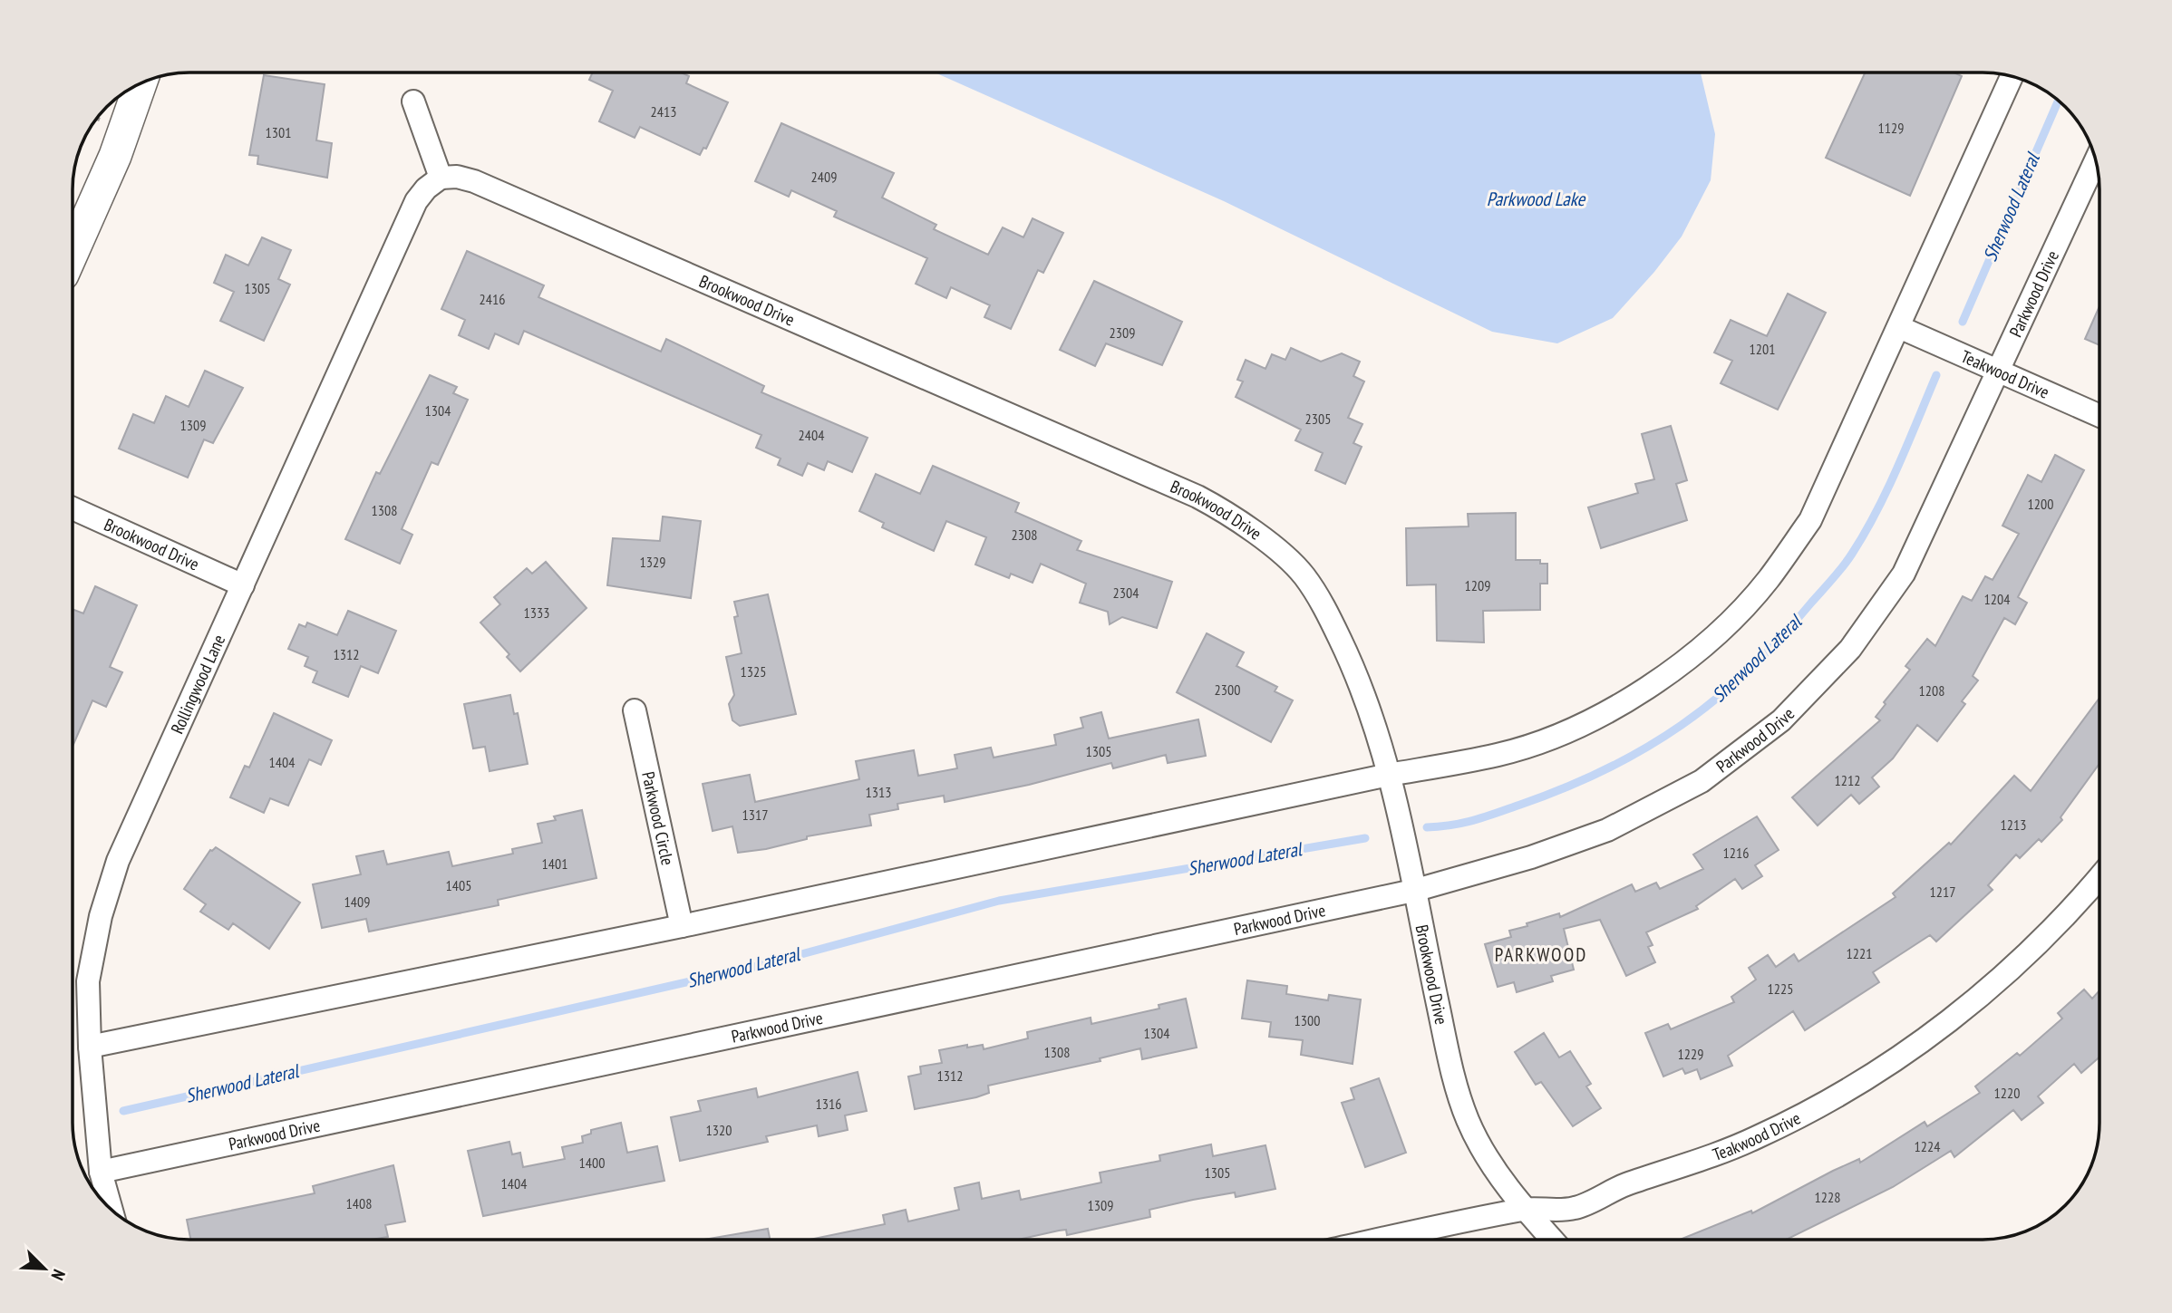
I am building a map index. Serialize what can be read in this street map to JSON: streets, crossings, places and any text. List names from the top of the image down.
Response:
{
  "streets": {
    "street": [
      "Parkwood Drive",
      "Brookwood Drive",
      "Teakwood Drive",
      "Rollingwood Lane",
      "Parkwood Circle"
    ]
  },
  "crossings": [
    ["Parkwood Drive", "Brookwood Drive"],
    ["Parkwood Drive", "Teakwood Drive"],
    ["Parkwood Drive", "Rollingwood Lane"],
    ["Brookwood Drive", "Teakwood Drive"],
    ["Brookwood Drive", "Rollingwood Lane"]
  ],
  "districts": ["PARKWOOD"],
  "water": ["Parkwood Lake", "Sherwood Lateral"],
  "house_numbers": [
    "2413",
    "1129",
    "1301",
    "2409",
    "1305",
    "2416",
    "2309",
    "1201",
    "1304",
    "2305",
    "1309",
    "2404",
    "1200",
    "1308",
    "2308",
    "1329",
    "1209",
    "2304",
    "1204",
    "1333",
    "1312",
    "1325",
    "2300",
    "1208",
    "1305",
    "1404",
    "1212",
    "1313",
    "1317",
    "1213",
    "1216",
    "1401",
    "1405",
    "1217",
    "1409",
    "1221",
    "1225",
    "1300",
    "1304",
    "1308",
    "1229",
    "1312",
    "1220",
    "1316",
    "1320",
    "1224",
    "1400",
    "1305",
    "1404",
    "1228",
    "1408",
    "1309"
  ],
  "north": "bottom right"
}
